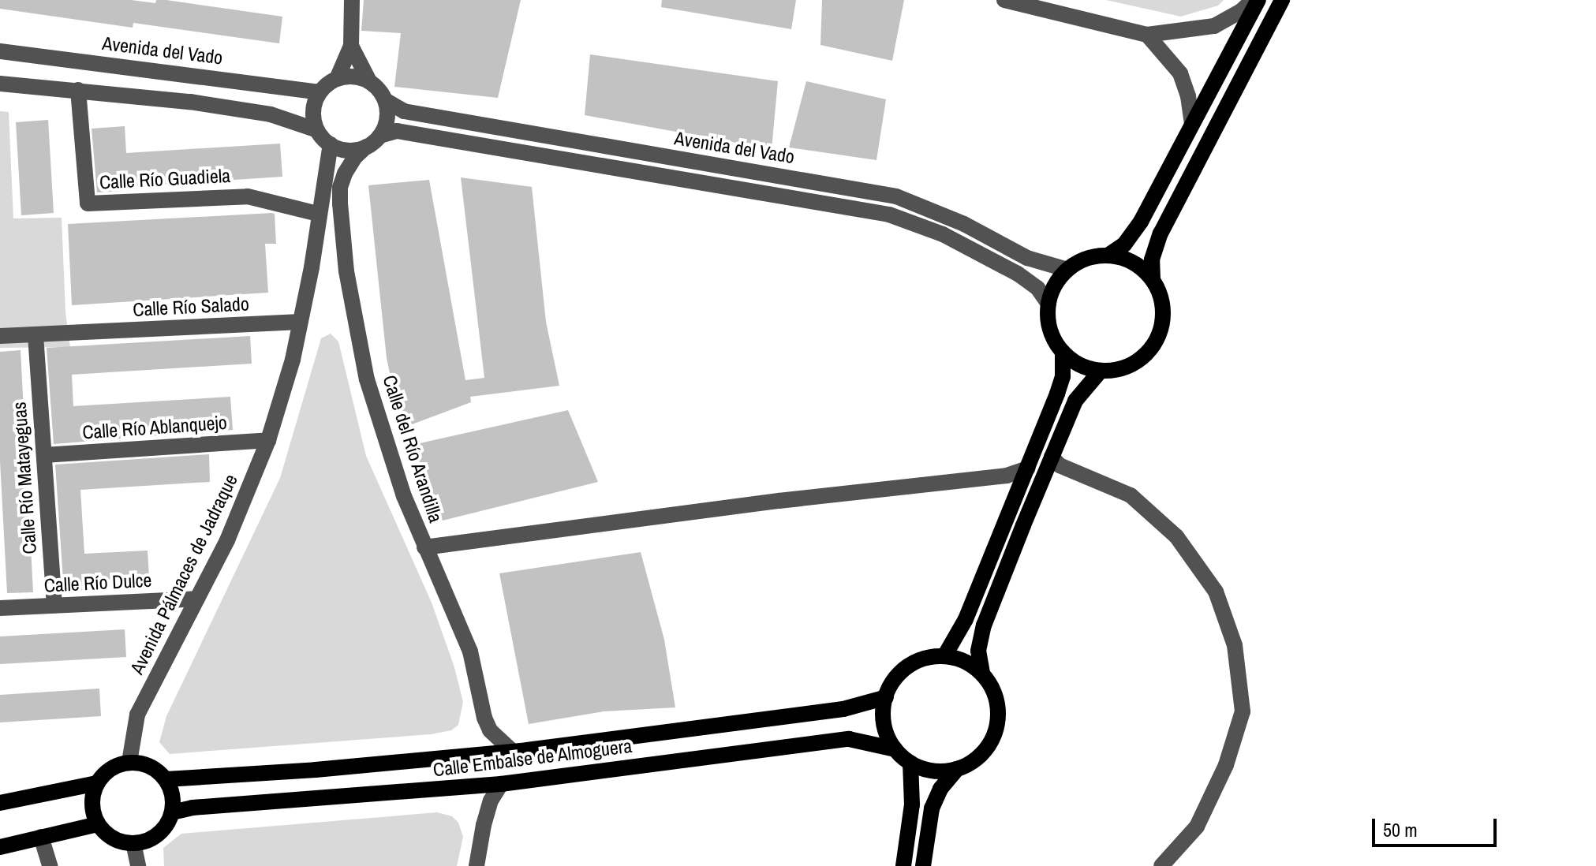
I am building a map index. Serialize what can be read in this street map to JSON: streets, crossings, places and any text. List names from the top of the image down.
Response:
{
  "streets": {
    "main road": ["Calle Embalse de Almoguera"],
    "street": [
      "Avenida del Vado",
      "Calle Río Guadiela",
      "Calle Río Salado",
      "Calle Río Ablanquejo",
      "Calle del Río Arandilla",
      "Calle Río Matayeguas",
      "Avenida Pálmaces de Jadraque",
      "Calle Río Dulce"
    ]
  },
  "crossings": [
    ["Avenida del Vado", "Calle del Río Arandilla"],
    ["Avenida del Vado", "Avenida Pálmaces de Jadraque"],
    ["Calle Río Guadiela", "Avenida Pálmaces de Jadraque"],
    ["Calle Río Salado", "Calle Río Matayeguas"],
    ["Calle Río Salado", "Avenida Pálmaces de Jadraque"],
    ["Calle Río Ablanquejo", "Calle Río Matayeguas"],
    ["Calle Río Ablanquejo", "Avenida Pálmaces de Jadraque"],
    ["Calle del Río Arandilla", "Avenida Pálmaces de Jadraque"],
    ["Calle del Río Arandilla", "Calle Embalse de Almoguera"],
    ["Calle Río Matayeguas", "Calle Río Dulce"],
    ["Avenida Pálmaces de Jadraque", "Calle Río Dulce"],
    ["Avenida Pálmaces de Jadraque", "Calle Embalse de Almoguera"]
  ],
  "scale_bar": "50 m"
}
